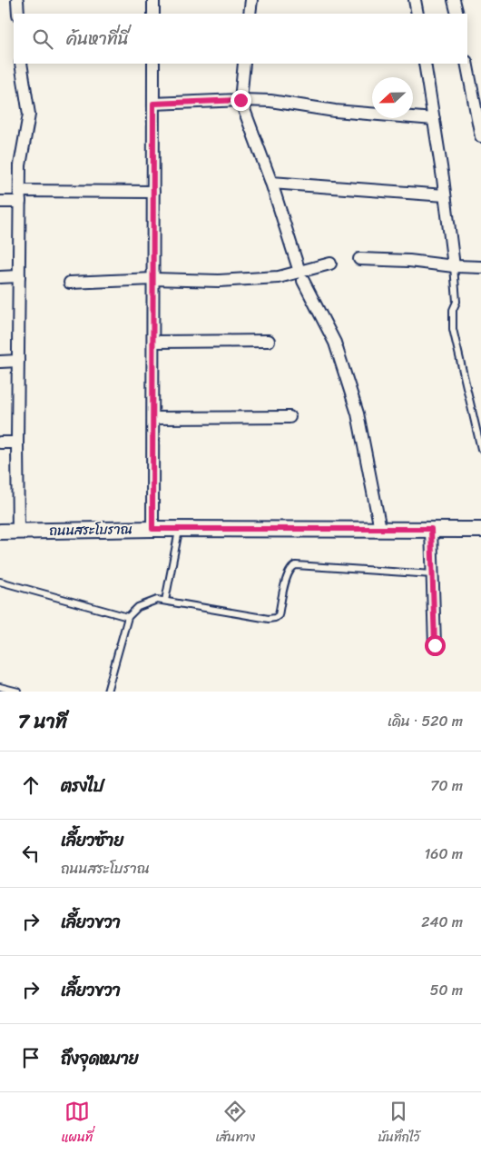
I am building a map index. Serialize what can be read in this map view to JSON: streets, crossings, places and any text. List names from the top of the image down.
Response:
{
  "streets": {
    "street": ["ถนนสระโบราณ"]
  },
  "north": "left",
  "page": {
    "search": "ค้นหาที่นี่",
    "heading": ["7 นาที", "เดิน · 520 m"],
    "list": [
      ["ตรงไป", "70 m"],
      ["เลี้ยวซ้าย", "ถนนสระโบราณ", "160 m"],
      ["เลี้ยวขวา", "240 m"],
      ["เลี้ยวขวา", "50 m"],
      "ถึงจุดหมาย"
    ],
    "nav": ["แผนที่", "เส้นทาง", "บันทึกไว้"]
  }
}
